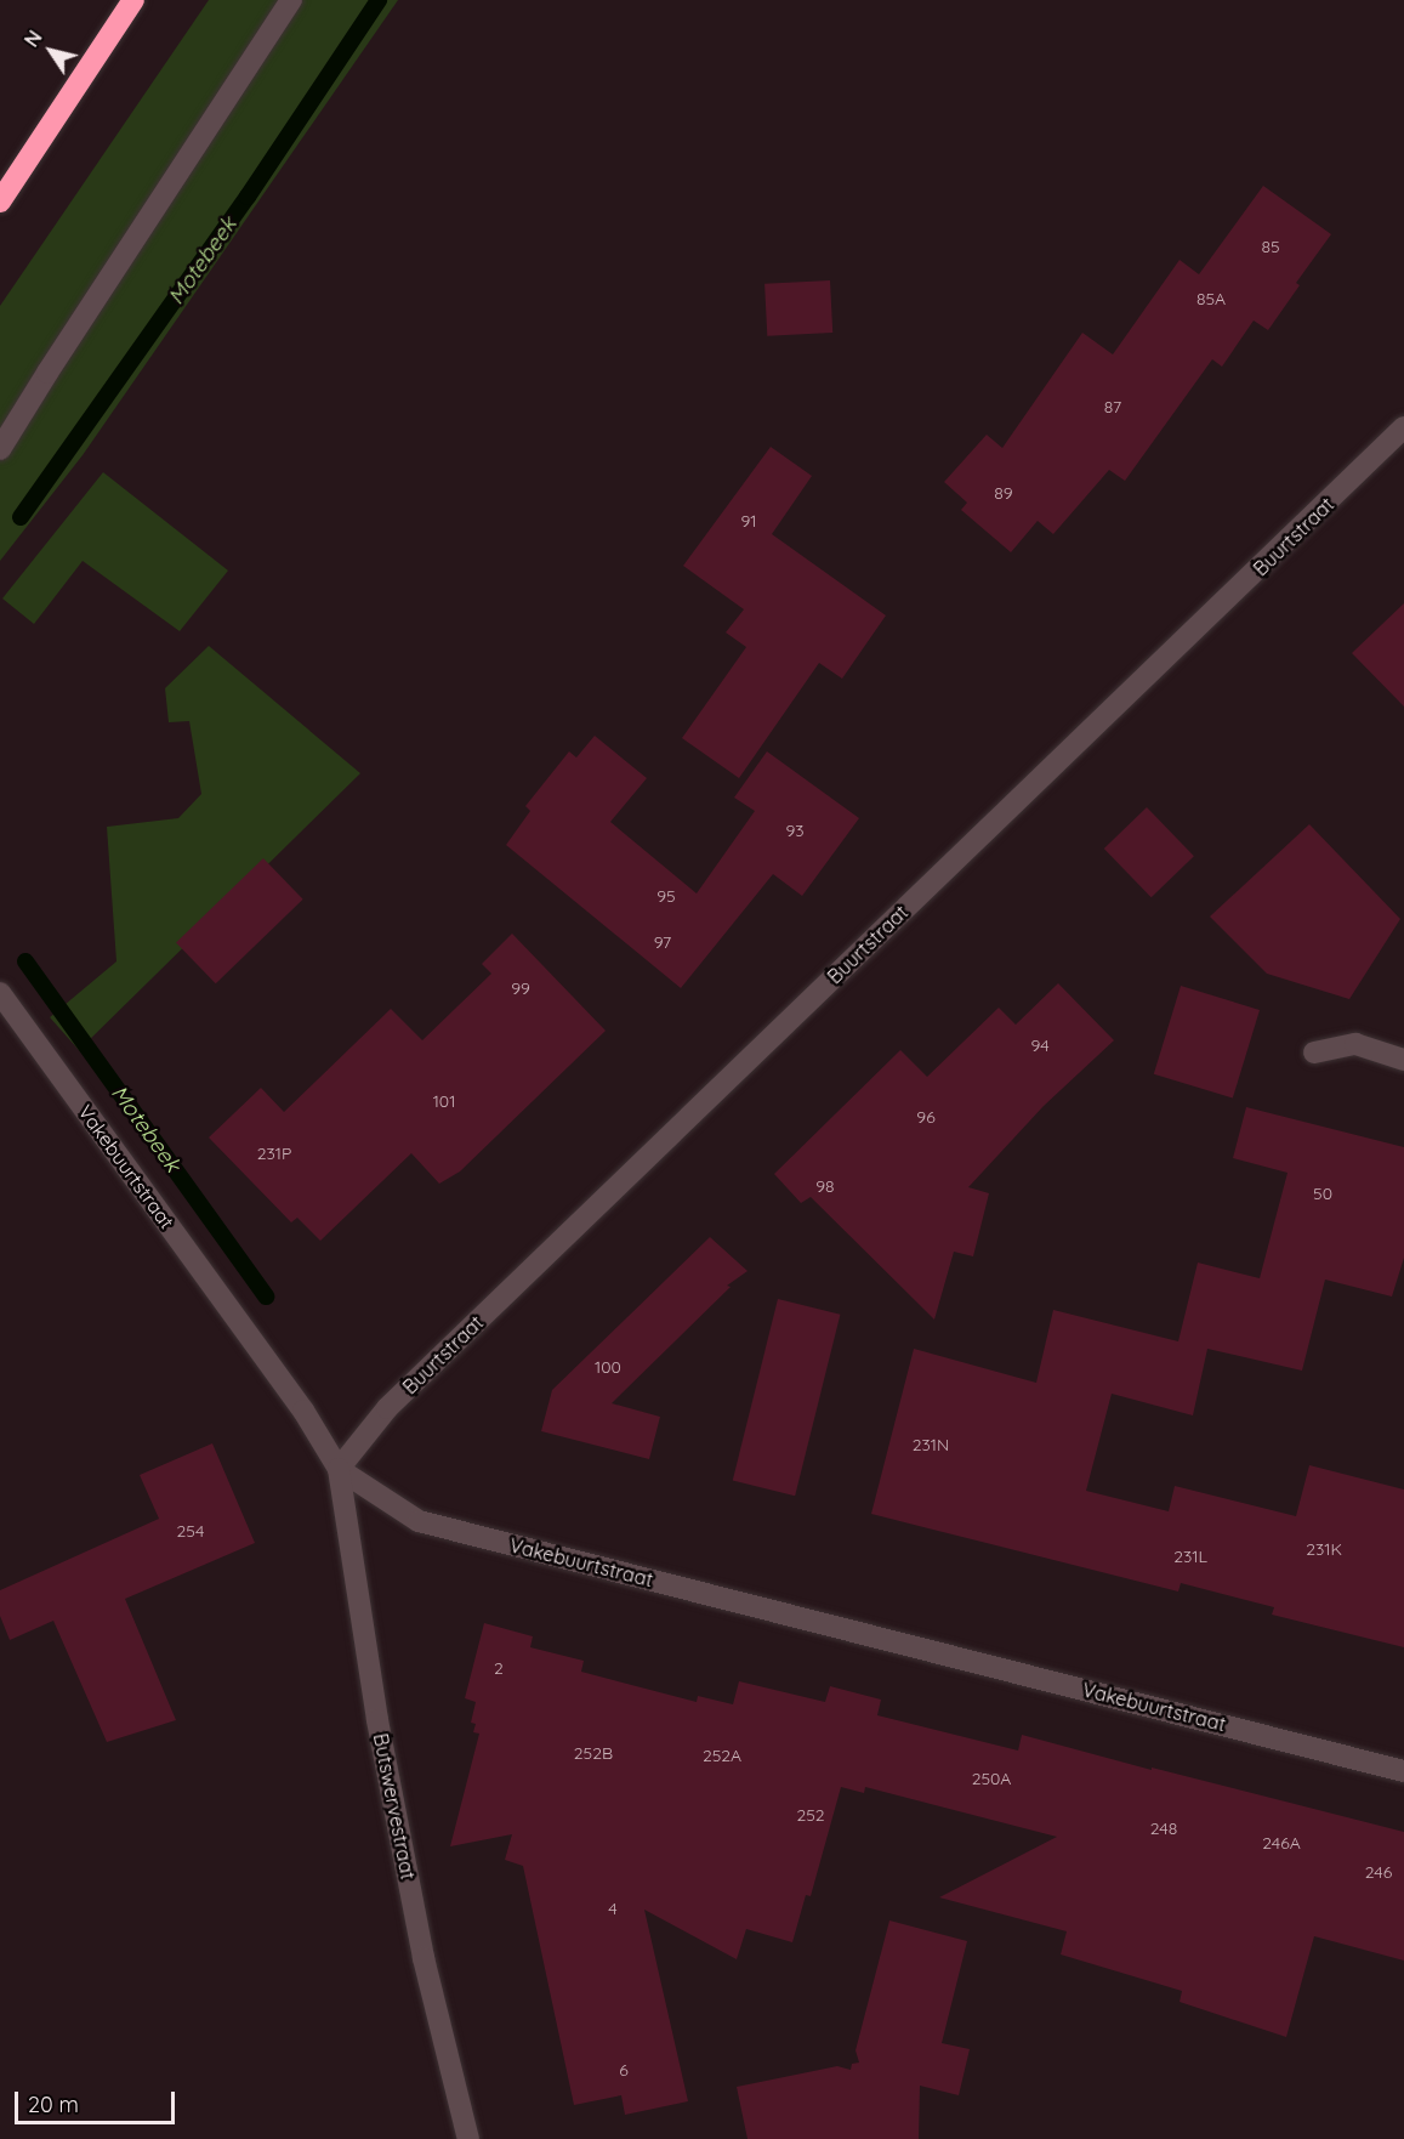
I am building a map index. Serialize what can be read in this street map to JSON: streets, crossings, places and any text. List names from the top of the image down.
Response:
{
  "streets": {
    "street": ["Buurtstraat", "Vakebuurtstraat", "Butswervestraat"]
  },
  "crossings": [
    ["Buurtstraat", "Vakebuurtstraat"],
    ["Buurtstraat", "Butswervestraat"],
    ["Vakebuurtstraat", "Butswervestraat"]
  ],
  "water": ["Motebeek"],
  "house_numbers": [
    "85",
    "85A",
    "87",
    "89",
    "91",
    "93",
    "95",
    "97",
    "99",
    "94",
    "101",
    "96",
    "231P",
    "98",
    "50",
    "100",
    "231N",
    "254",
    "231K",
    "231L",
    "2",
    "252B",
    "252A",
    "250A",
    "252",
    "248",
    "246A",
    "246",
    "4",
    "6"
  ],
  "scale_bar": "20 m",
  "north": "top left"
}
